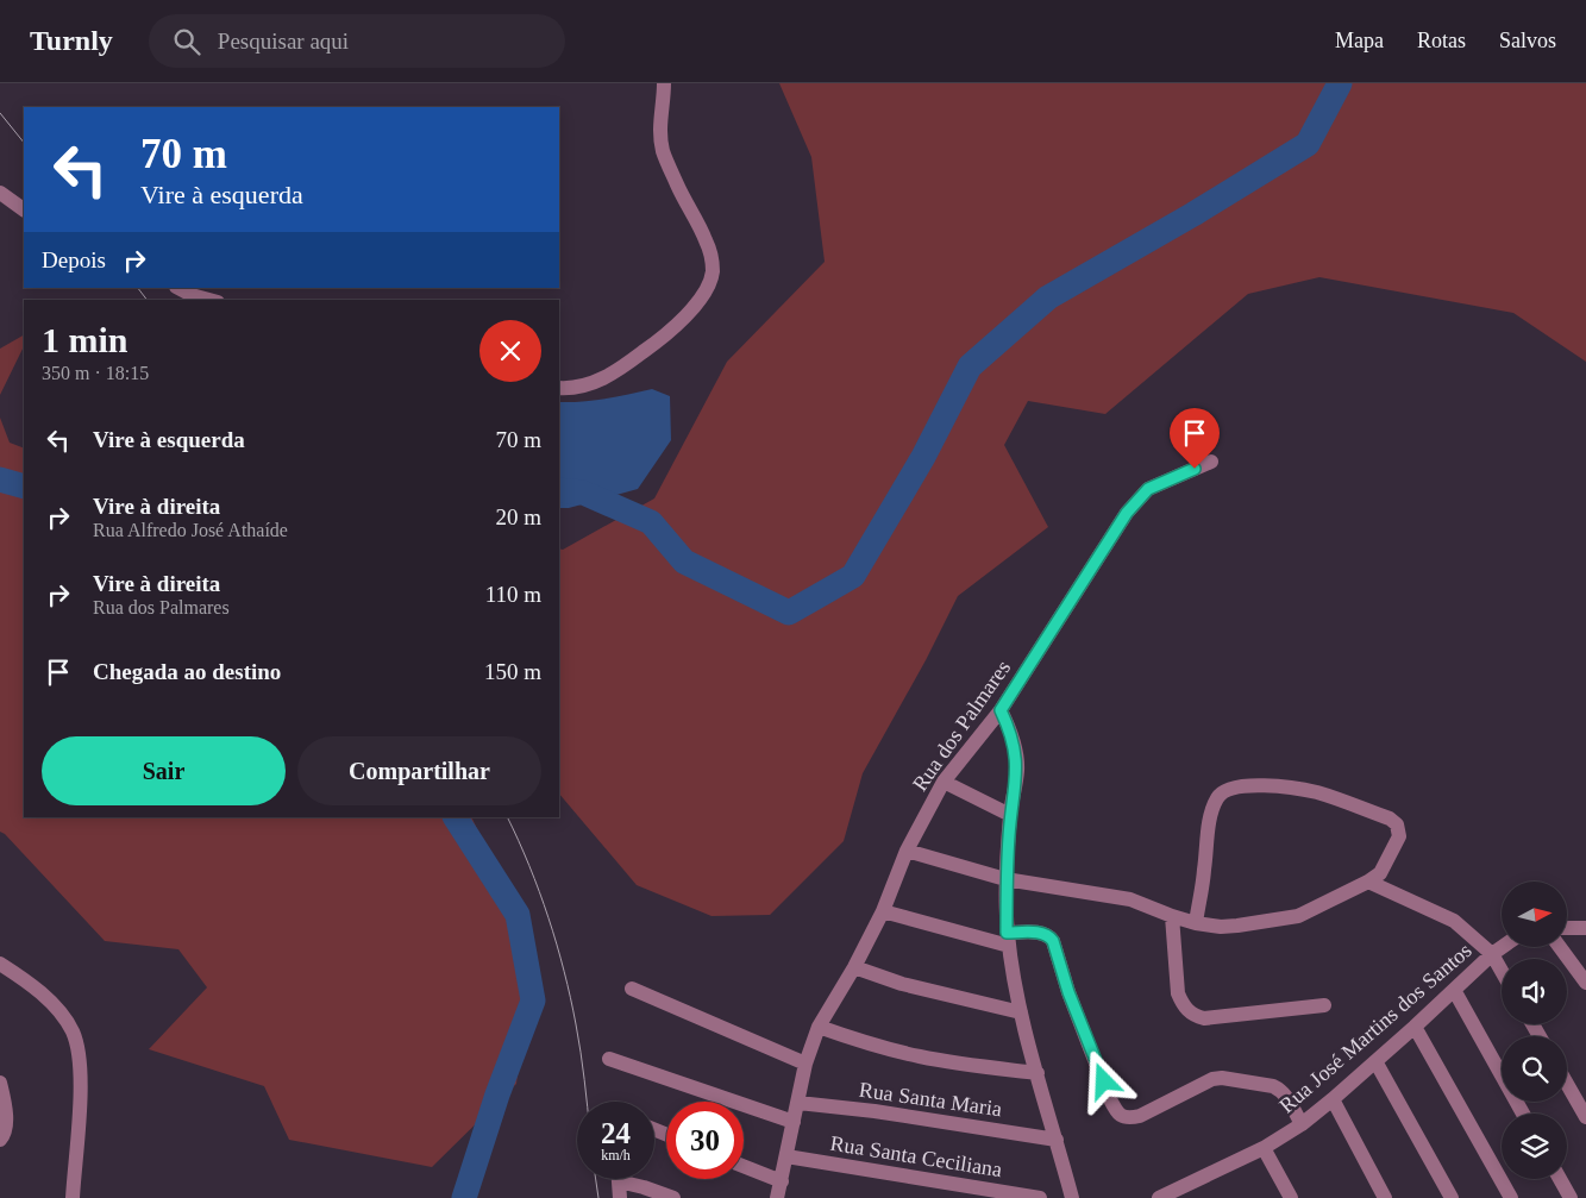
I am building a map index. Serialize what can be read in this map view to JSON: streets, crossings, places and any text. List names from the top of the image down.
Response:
{
  "streets": {
    "street": [
      "Rua dos Palmares",
      "Rua José Martins dos Santos",
      "Rua Santa Maria",
      "Rua Santa Ceciliana"
    ]
  },
  "crossings": [
    ["Rua dos Palmares", "Rua Santa Maria"],
    ["Rua dos Palmares", "Rua Santa Ceciliana"]
  ],
  "north": "right",
  "page": {
    "header": "Turnly",
    "search": "Pesquisar aqui",
    "nav": ["Mapa", "Rotas", "Salvos"],
    "turn": ["70 m", "Vire à esquerda"],
    "then": "Depois",
    "heading": ["1 min", "350 m · 18:15"],
    "list": [
      {
        "name": "Vire à esquerda",
        "value": "70 m"
      },
      {
        "name": "Vire à direita",
        "note": "Rua Alfredo José Athaíde",
        "value": "20 m"
      },
      {
        "name": "Vire à direita",
        "note": "Rua dos Palmares",
        "value": "110 m"
      },
      {
        "name": "Chegada ao destino",
        "value": "150 m"
      }
    ],
    "buttons": ["Sair", "Compartilhar"],
    "speed": "24 km/h",
    "limit": "30"
  }
}
